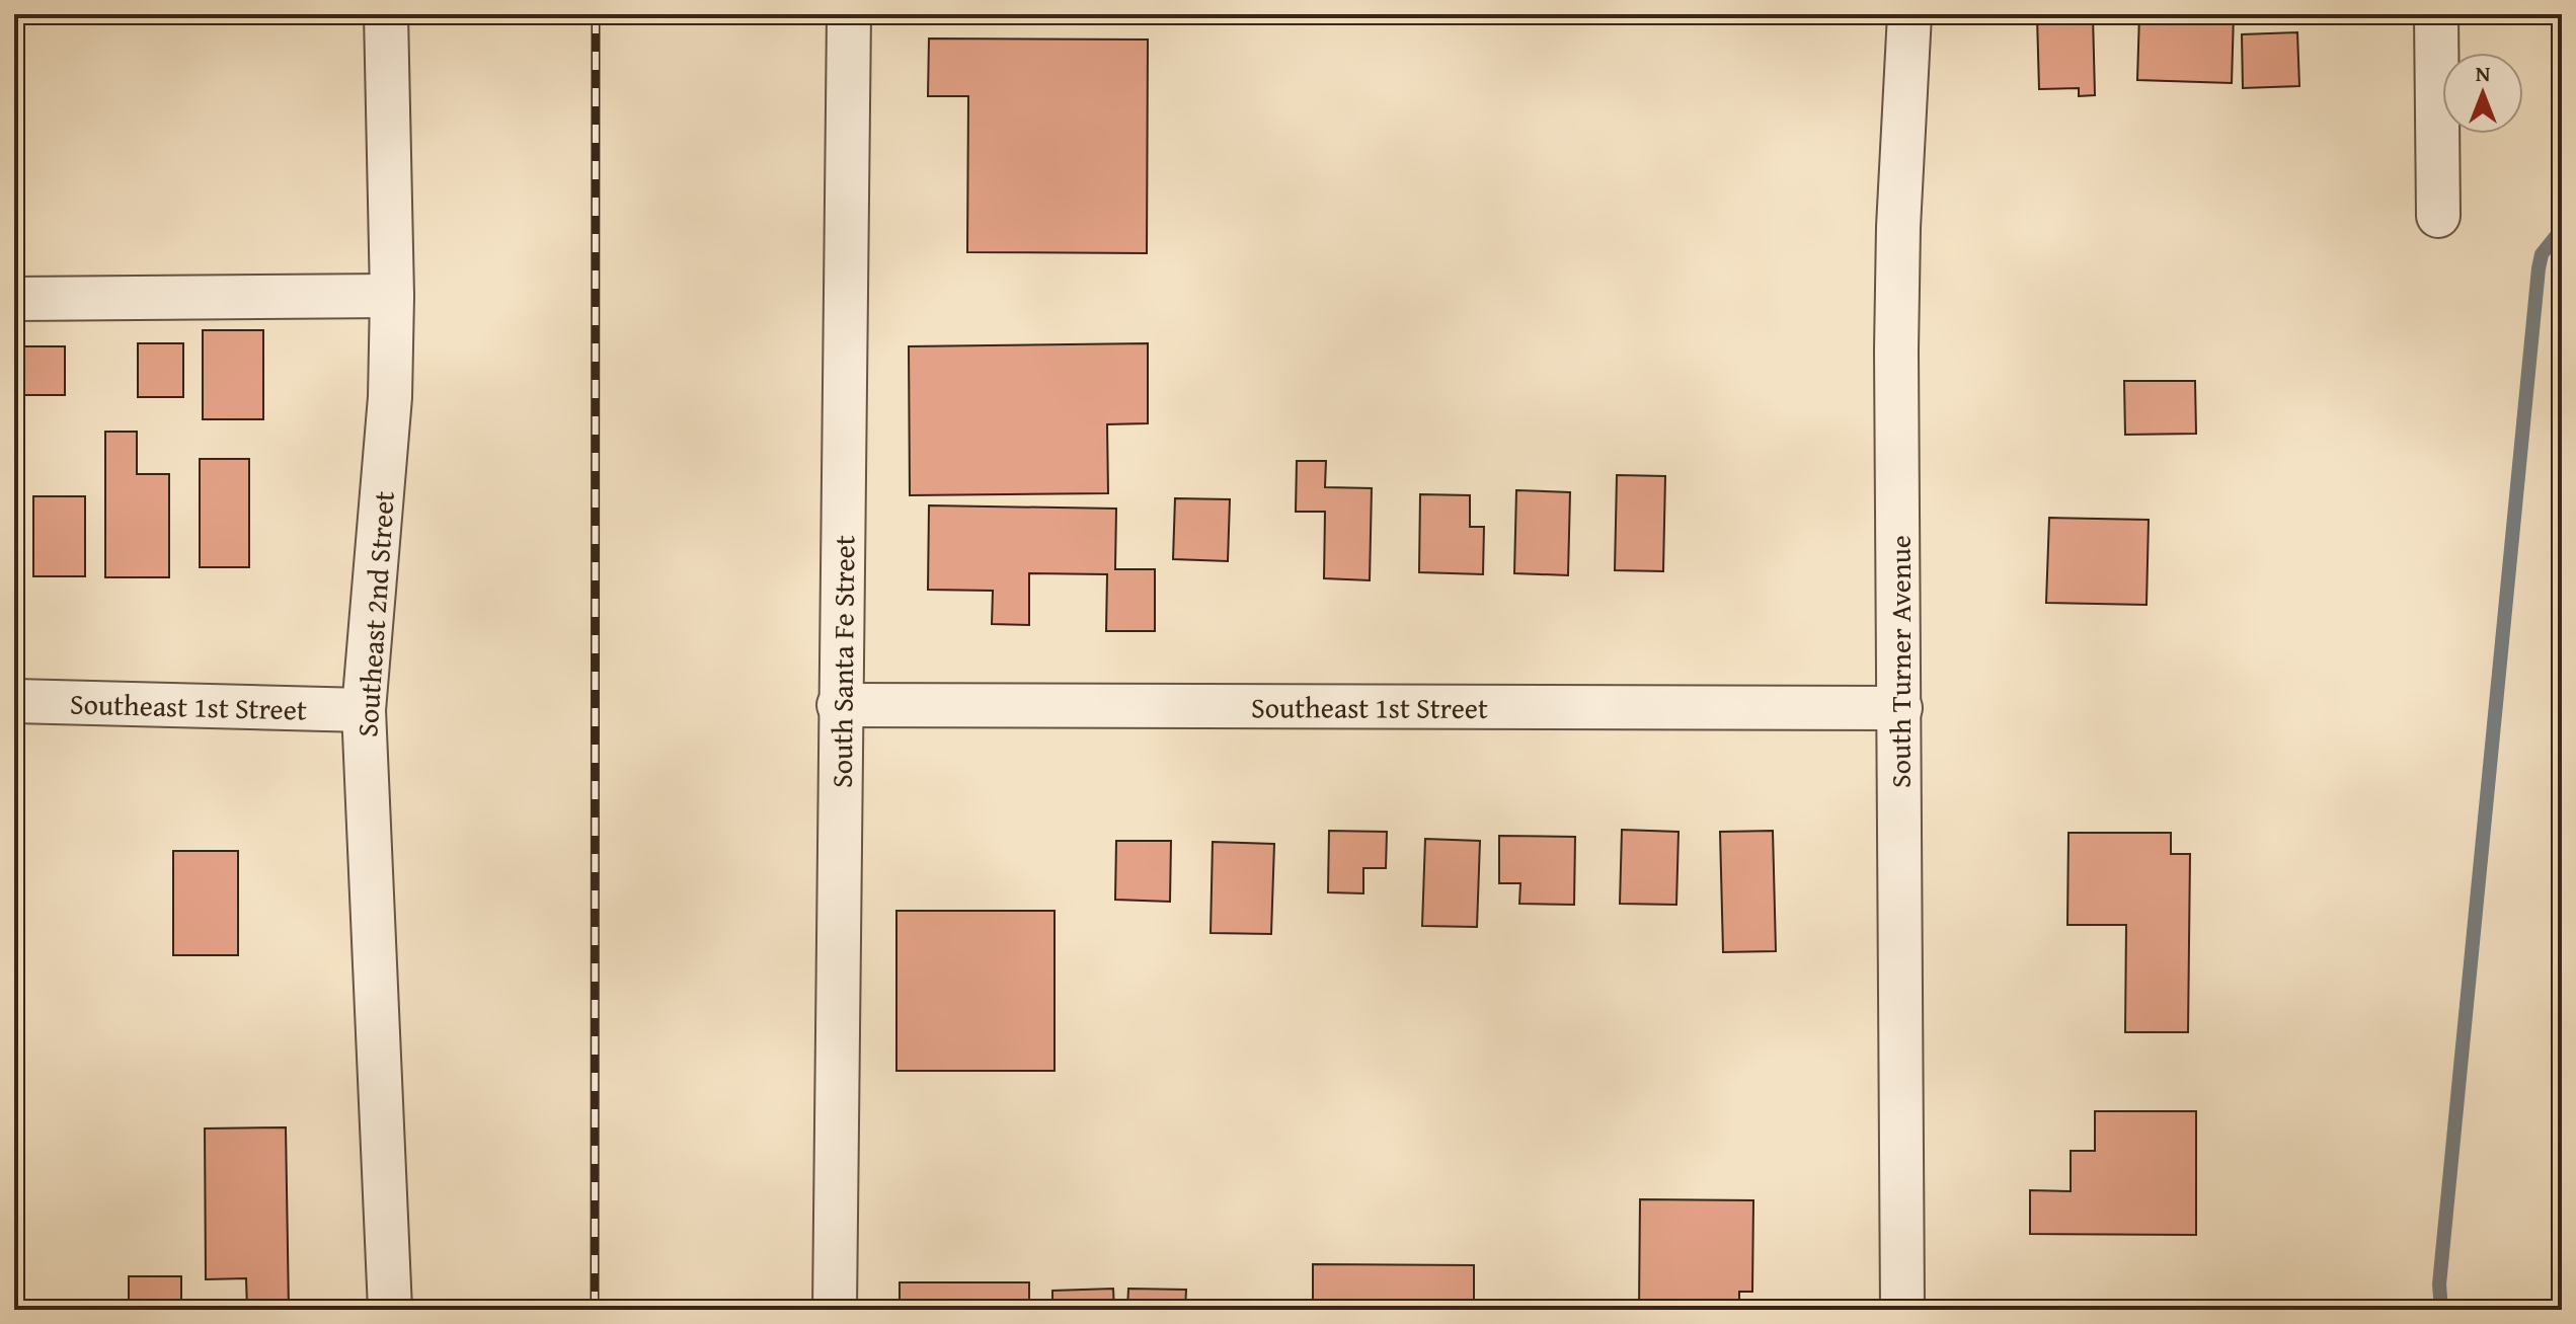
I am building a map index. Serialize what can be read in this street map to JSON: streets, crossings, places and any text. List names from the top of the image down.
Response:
{
  "streets": {
    "street": [
      "Southeast 2nd Street",
      "South Santa Fe Street",
      "South Turner Avenue",
      "Southeast 1st Street"
    ]
  },
  "crossings": [
    ["Southeast 2nd Street", "Southeast 1st Street"],
    ["South Santa Fe Street", "Southeast 1st Street"],
    ["South Turner Avenue", "Southeast 1st Street"]
  ],
  "north": "top"
}
